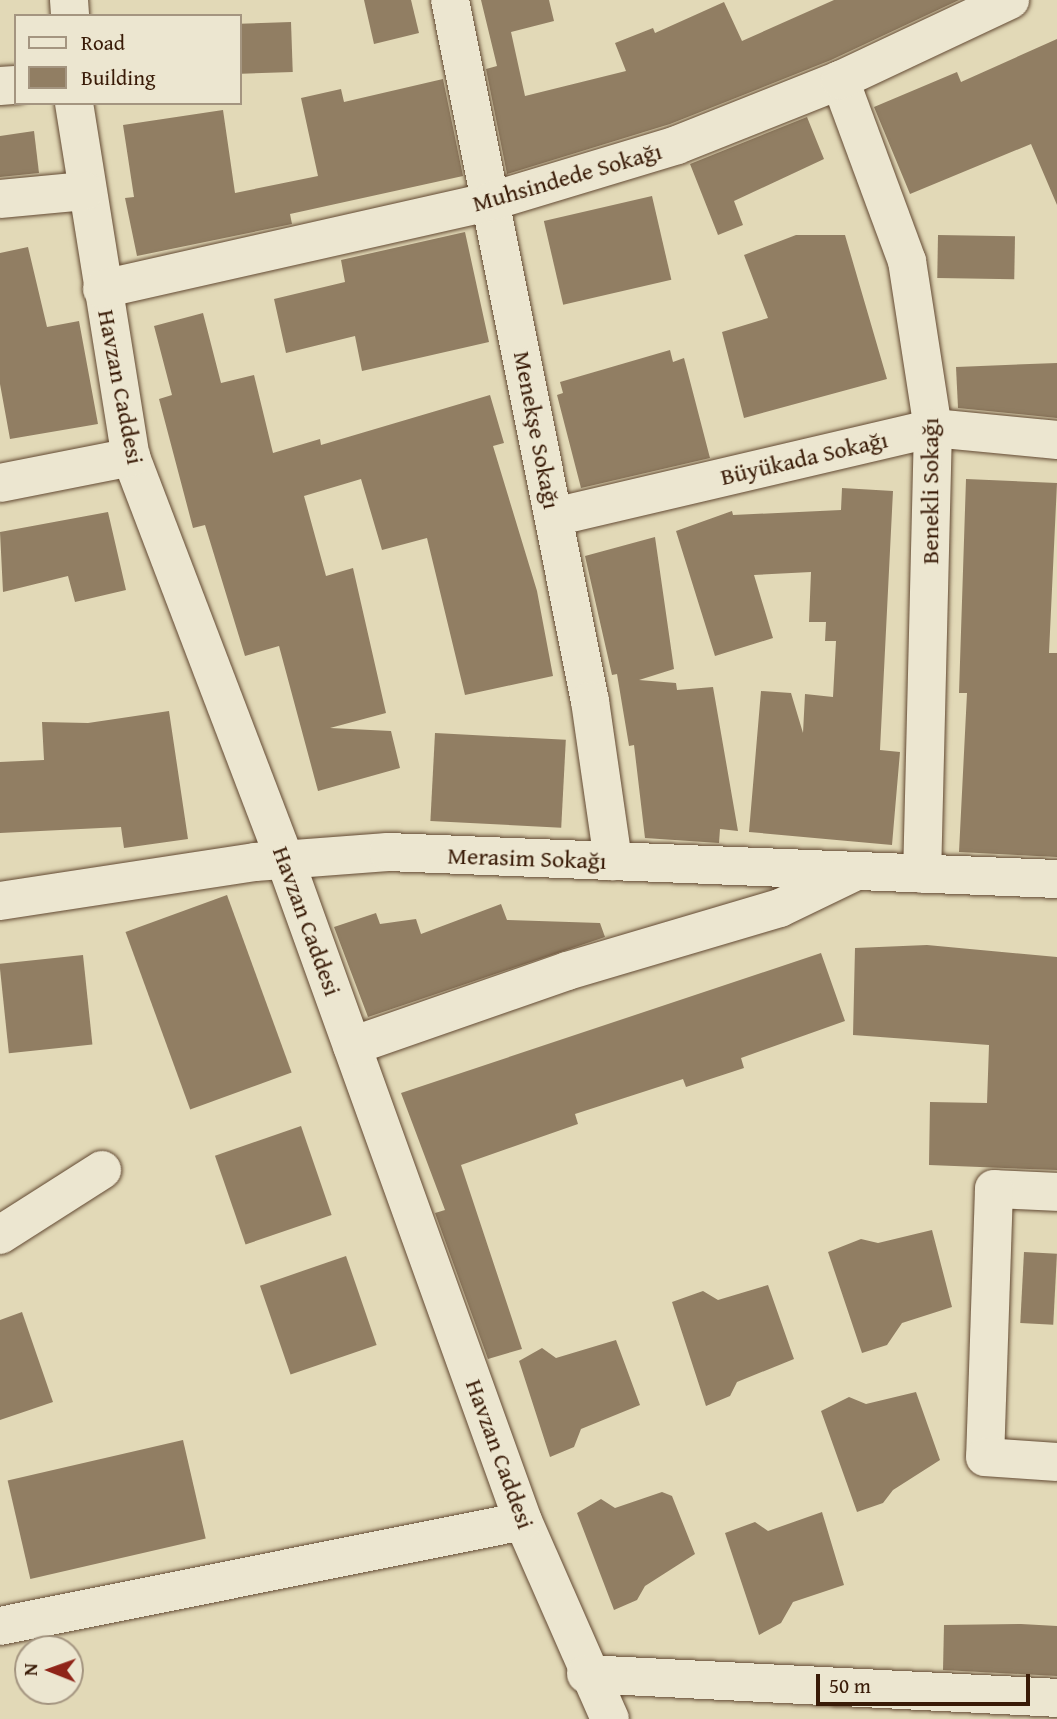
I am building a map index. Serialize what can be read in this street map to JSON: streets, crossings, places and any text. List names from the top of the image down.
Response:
{
  "streets": {
    "street": [
      "Muhsindede Sokağı",
      "Havzan Caddesi",
      "Menekşe Sokağı",
      "Büyükada Sokağı",
      "Benekli Sokağı",
      "Merasim Sokağı"
    ]
  },
  "crossings": [
    ["Muhsindede Sokağı", "Havzan Caddesi"],
    ["Muhsindede Sokağı", "Menekşe Sokağı"],
    ["Muhsindede Sokağı", "Benekli Sokağı"],
    ["Havzan Caddesi", "Merasim Sokağı"],
    ["Menekşe Sokağı", "Büyükada Sokağı"],
    ["Menekşe Sokağı", "Merasim Sokağı"],
    ["Büyükada Sokağı", "Benekli Sokağı"],
    ["Benekli Sokağı", "Merasim Sokağı"]
  ],
  "legend": ["Road", "Building"],
  "scale_bar": "50 m",
  "north": "left"
}
